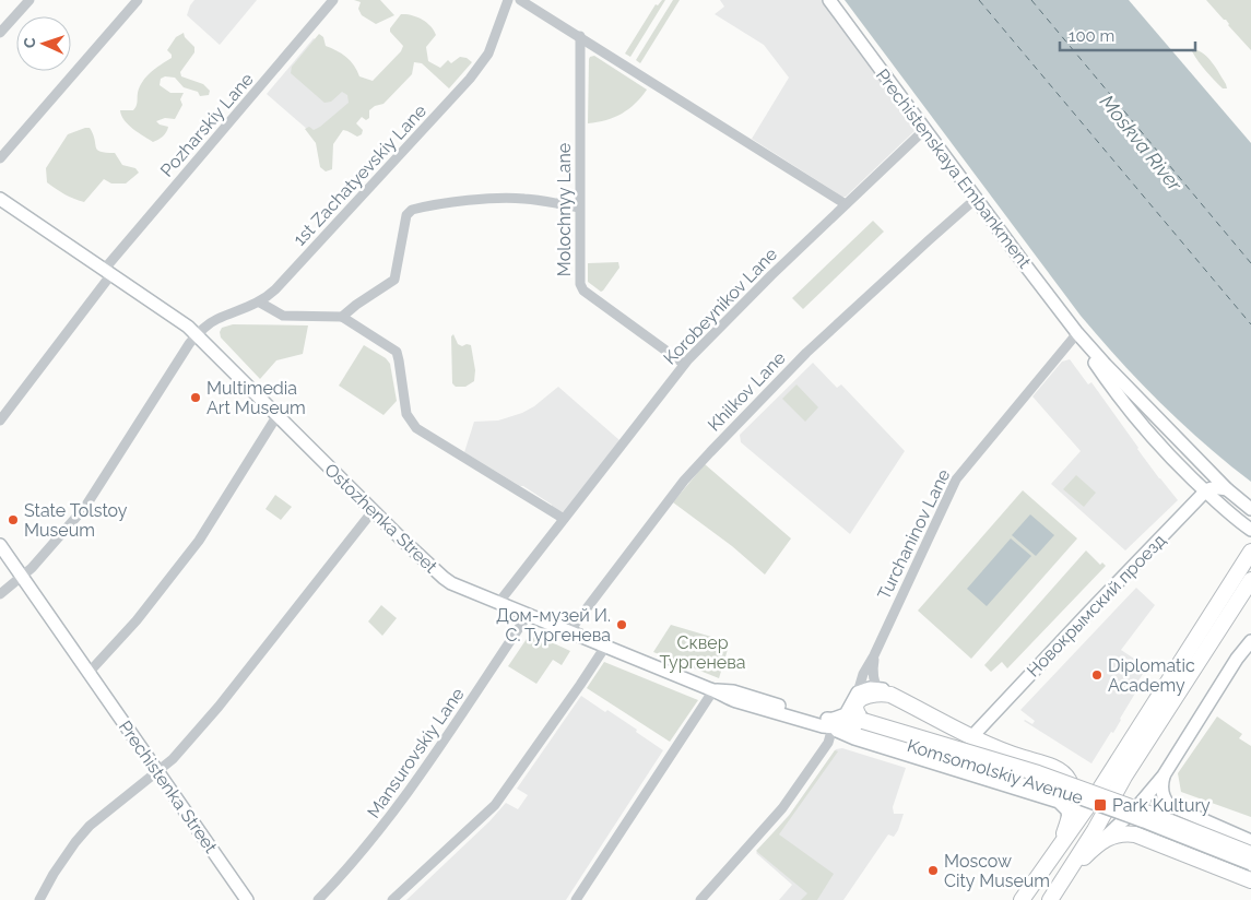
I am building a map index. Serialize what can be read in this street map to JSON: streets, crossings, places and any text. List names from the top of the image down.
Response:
{
  "streets": {
    "main road": [
      "Prechistenskaya Embankment",
      "Ostozhenka Street",
      "Новокрымский проезд",
      "Komsomolskiy Avenue",
      "Prechistenka Street"
    ],
    "street": [
      "Pozharskiy Lane",
      "1st Zachatyevskiy Lane",
      "Molochnyy Lane",
      "Korobeynikov Lane",
      "Khilkov Lane",
      "Turchaninov Lane",
      "Mansurovskiy Lane"
    ]
  },
  "crossings": [
    ["Prechistenskaya Embankment", "Korobeynikov Lane"],
    ["Prechistenskaya Embankment", "Khilkov Lane"],
    ["Prechistenskaya Embankment", "Turchaninov Lane"],
    ["Prechistenskaya Embankment", "Новокрымский проезд"],
    ["1st Zachatyevskiy Lane", "Ostozhenka Street"],
    ["1st Zachatyevskiy Lane", "Prechistenka Street"],
    ["Molochnyy Lane", "Korobeynikov Lane"],
    ["Korobeynikov Lane", "Ostozhenka Street"],
    ["Khilkov Lane", "Ostozhenka Street"],
    ["Ostozhenka Street", "Mansurovskiy Lane"]
  ],
  "water": ["Moskva River"],
  "parks": ["Сквер Тургенева"],
  "places": {
    "other": [
      "Multimedia Art Museum",
      "State Tolstoy Museum",
      "Дом-музей И. С. Тургенева",
      "Diplomatic Academy",
      "Moscow City Museum"
    ],
    "transit": ["Park Kultury"]
  },
  "scale_bar": "100 m",
  "north": "left"
}
